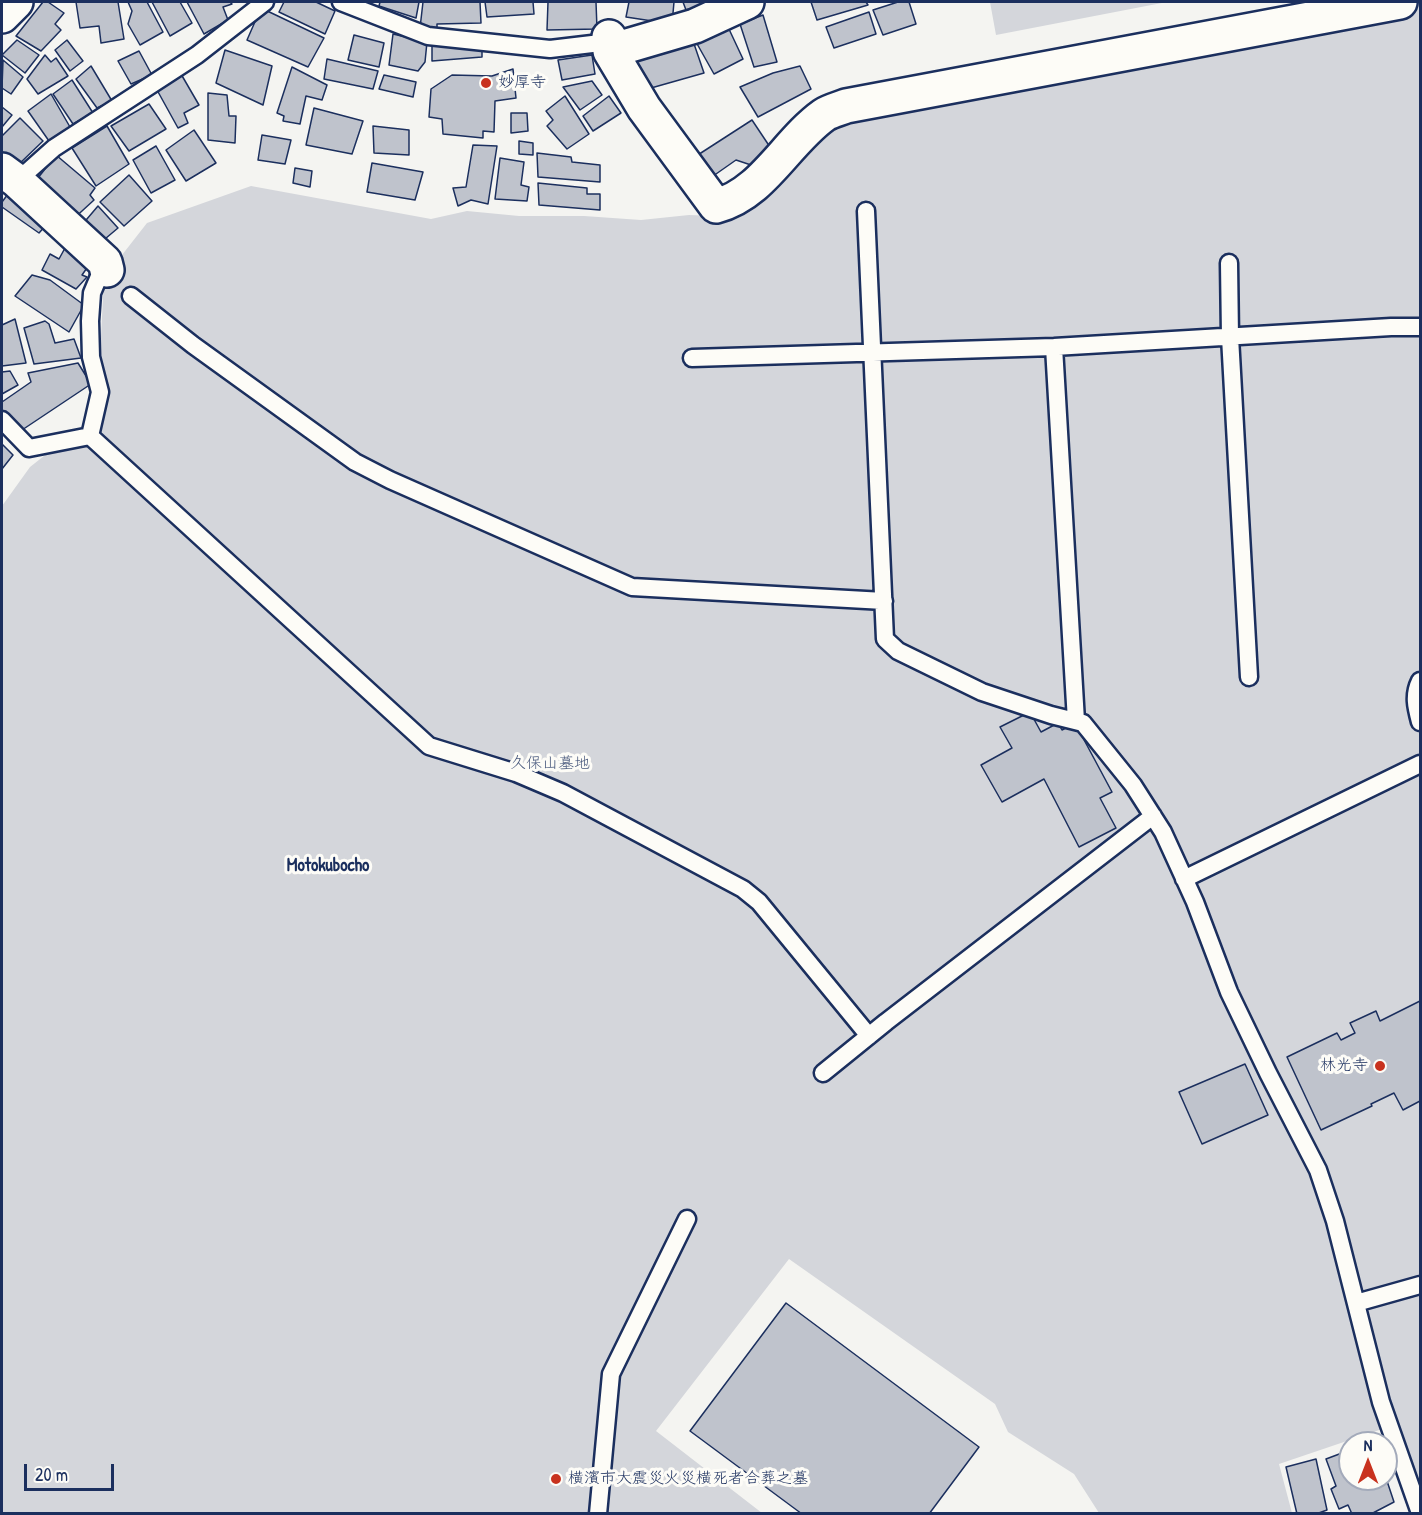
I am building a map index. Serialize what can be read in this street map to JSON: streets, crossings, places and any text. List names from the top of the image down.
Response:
{
  "districts": ["Motokubocho"],
  "parks": ["久保山墓地"],
  "places": ["妙厚寺", "林光寺", "横濱市大震災火災横死者合葬之墓"],
  "scale_bar": "20 m",
  "north": "top"
}
